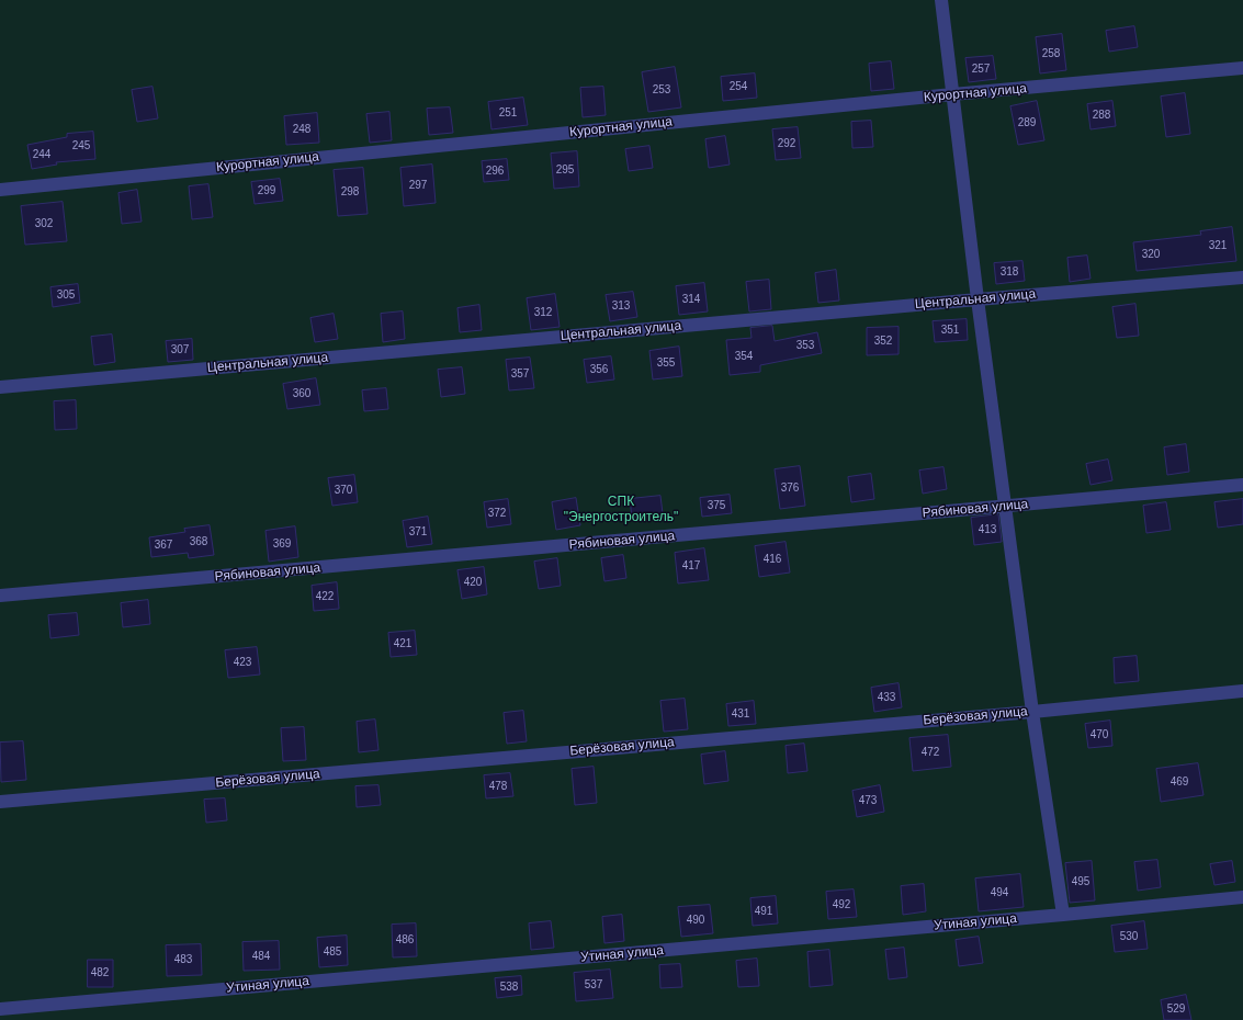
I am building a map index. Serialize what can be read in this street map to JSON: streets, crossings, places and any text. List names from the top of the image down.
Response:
{
  "streets": {
    "street": [
      "Курортная улица",
      "Центральная улица",
      "Рябиновая улица",
      "Берёзовая улица",
      "Утиная улица"
    ]
  },
  "parks": ["СПК \"Энергостроитель\""],
  "house_numbers": [
    "258",
    "257",
    "254",
    "253",
    "251",
    "288",
    "289",
    "248",
    "292",
    "245",
    "244",
    "295",
    "296",
    "297",
    "299",
    "298",
    "302",
    "321",
    "320",
    "318",
    "305",
    "314",
    "313",
    "312",
    "351",
    "352",
    "353",
    "307",
    "354",
    "355",
    "356",
    "357",
    "360",
    "376",
    "370",
    "375",
    "372",
    "413",
    "371",
    "368",
    "369",
    "367",
    "416",
    "417",
    "420",
    "422",
    "421",
    "423",
    "433",
    "431",
    "470",
    "472",
    "469",
    "478",
    "473",
    "495",
    "494",
    "492",
    "491",
    "490",
    "530",
    "486",
    "485",
    "484",
    "483",
    "482",
    "537",
    "538",
    "529"
  ]
}
